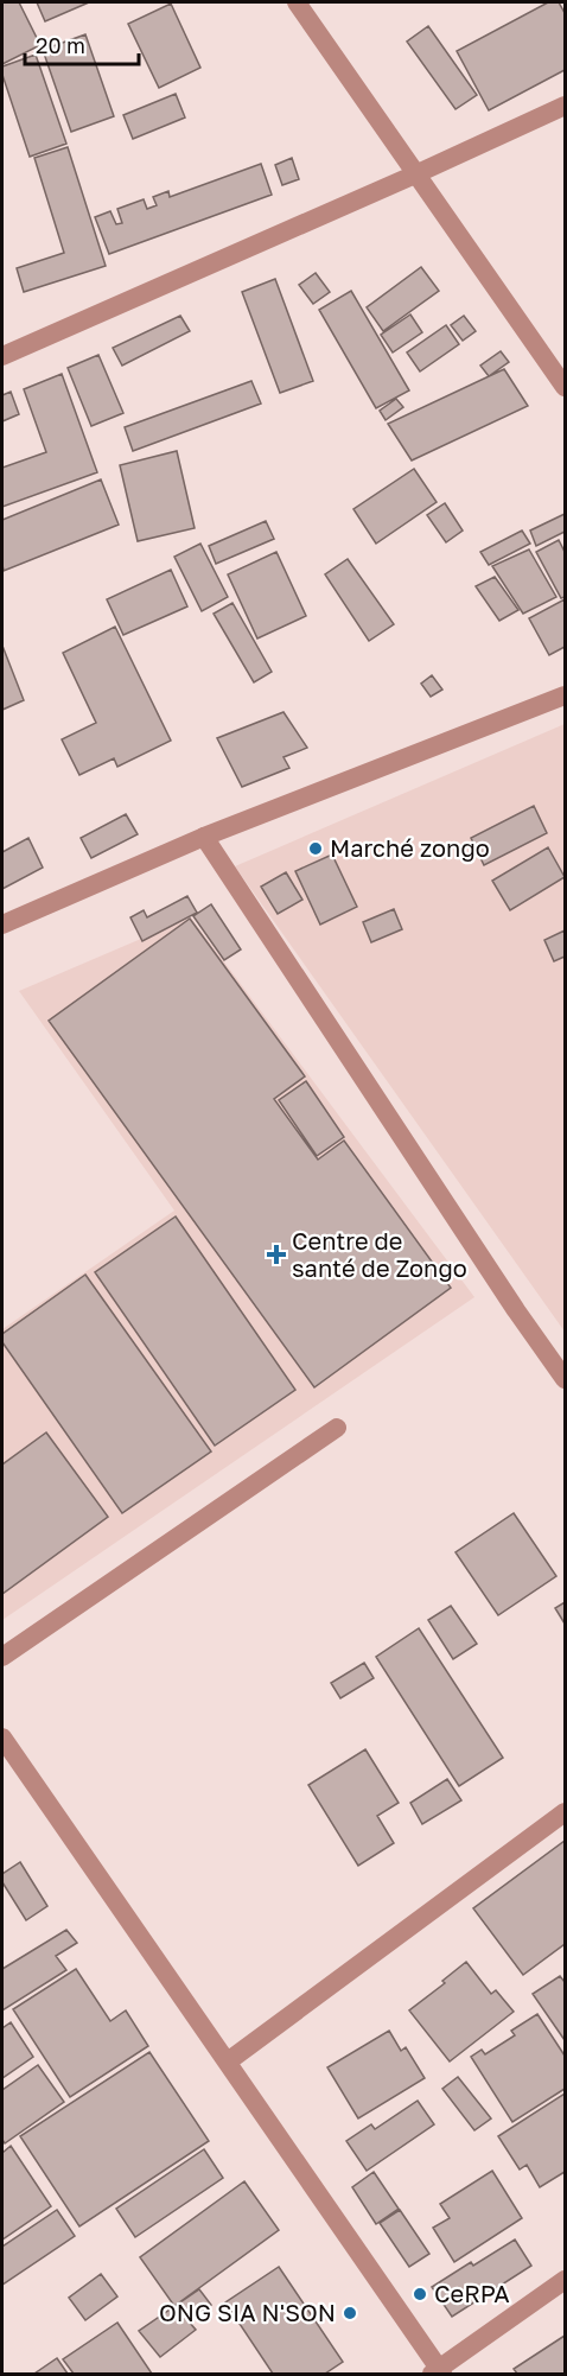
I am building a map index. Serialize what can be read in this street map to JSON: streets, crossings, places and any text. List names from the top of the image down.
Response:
{
  "places": {
    "other": ["Marché zongo", "CeRPA", "ONG SIA N'SON"],
    "health": ["Centre de santé de Zongo"]
  },
  "scale_bar": "20 m"
}
